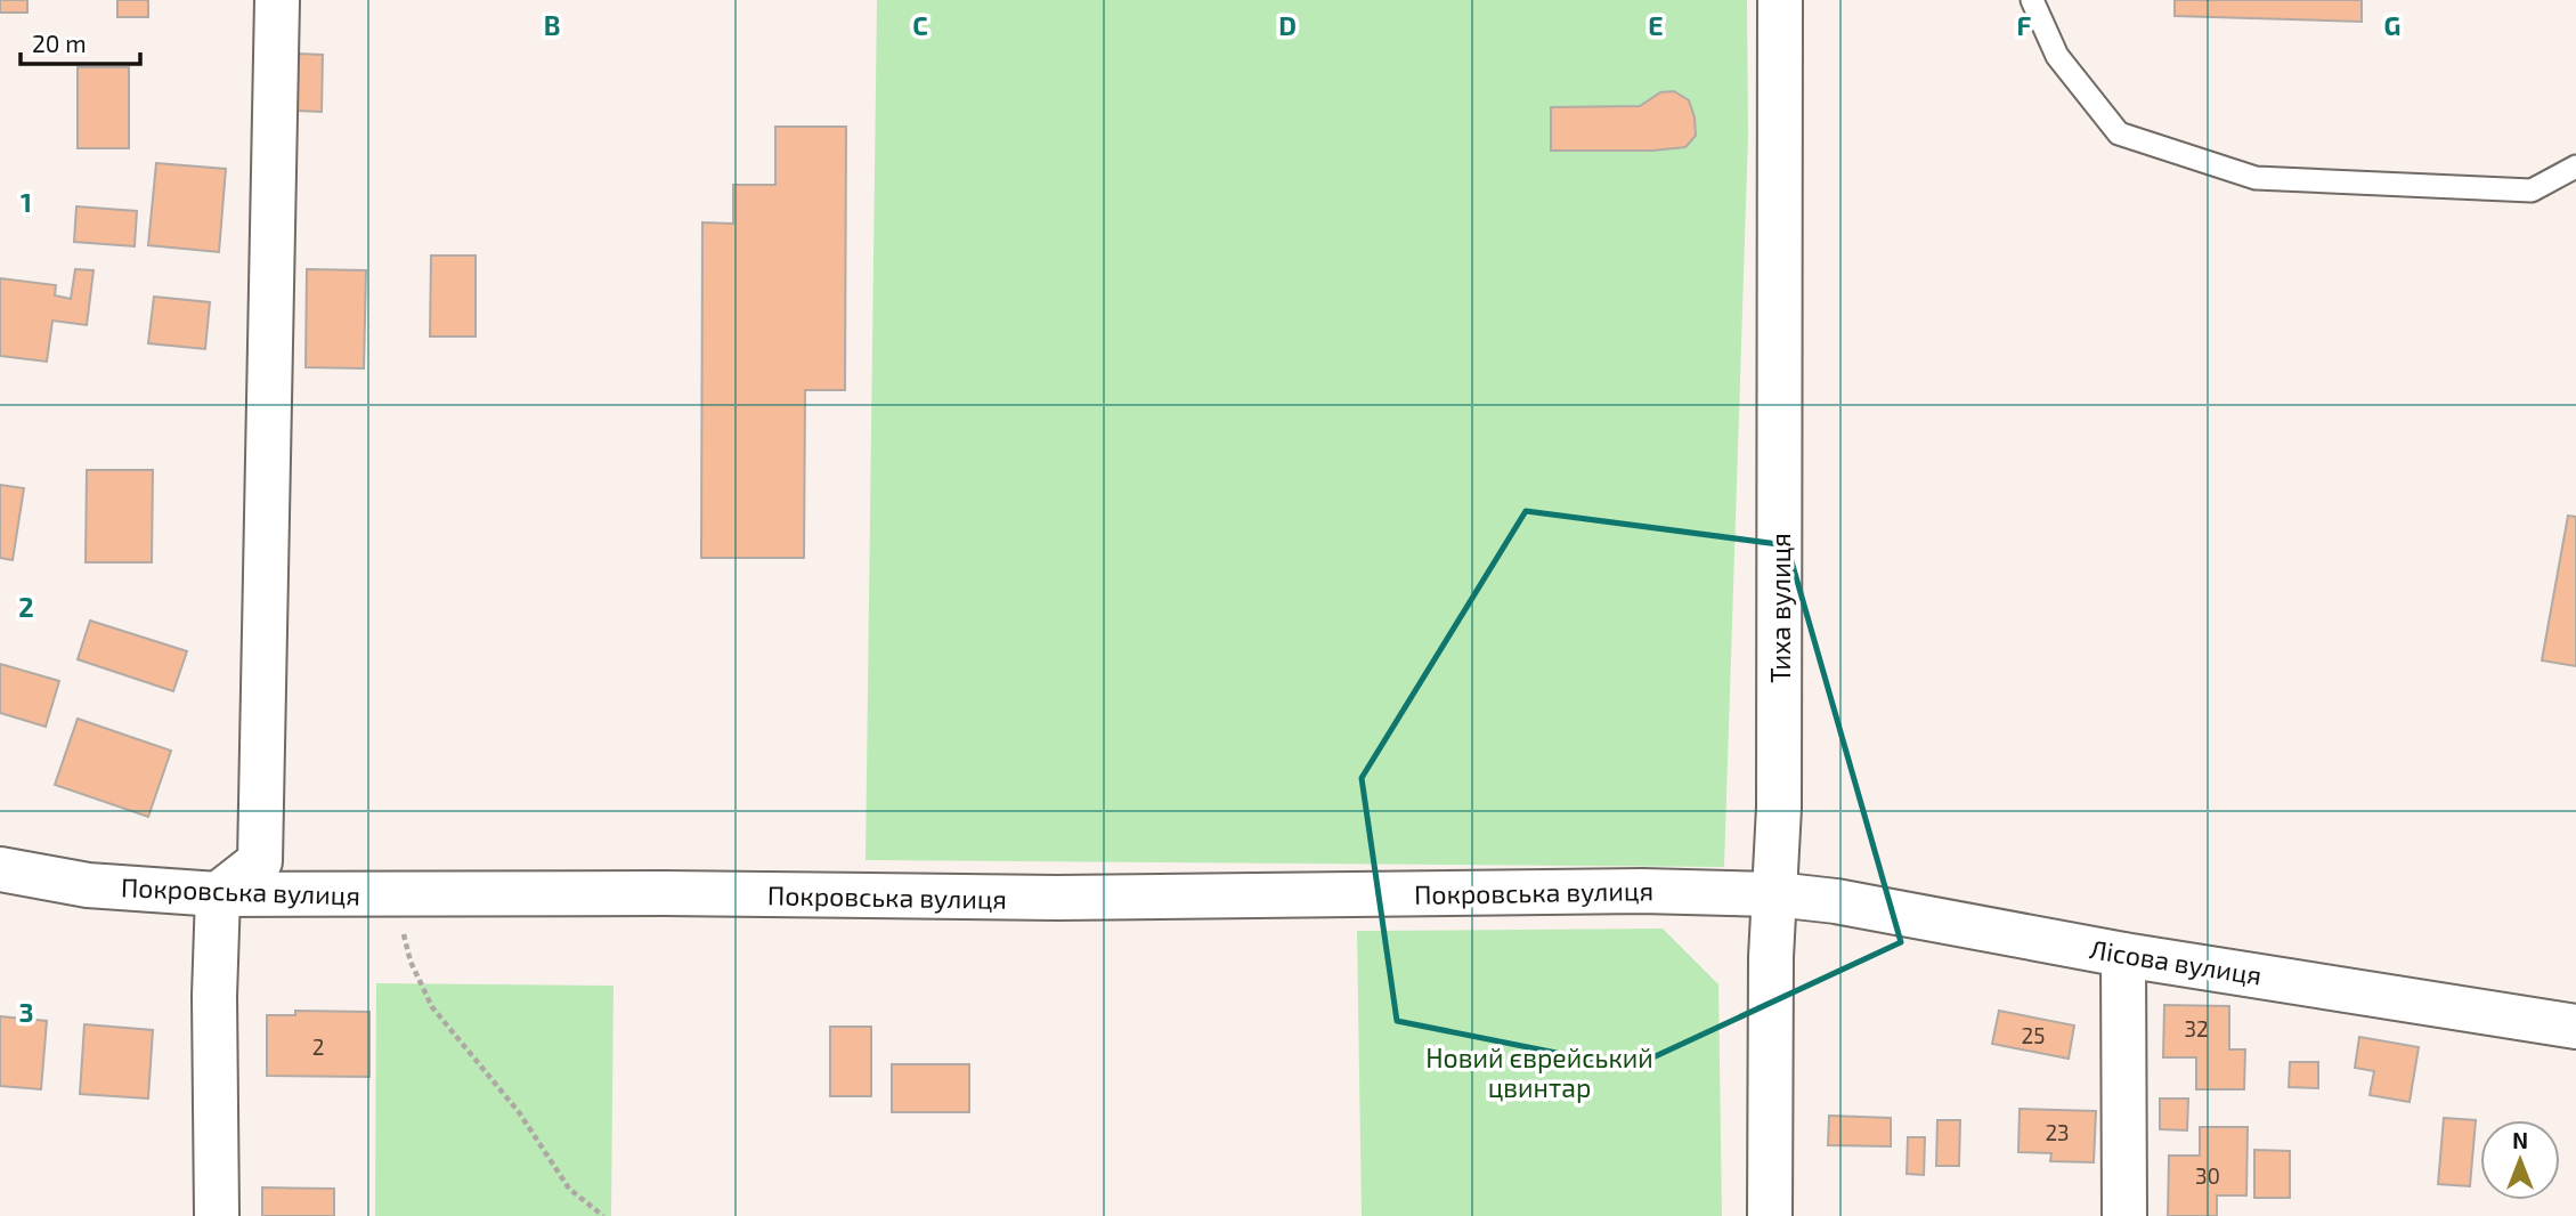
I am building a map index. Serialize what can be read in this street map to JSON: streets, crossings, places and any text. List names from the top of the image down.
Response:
{
  "streets": {
    "street": ["Тиха вулиця", "Покровська вулиця", "Лісова вулиця"]
  },
  "crossings": [
    ["Тиха вулиця", "Покровська вулиця"],
    ["Тиха вулиця", "Лісова вулиця"],
    ["Покровська вулиця", "Лісова вулиця"]
  ],
  "parks": ["Новий єврейський цвинтар"],
  "house_numbers": [
    "32",
    "25",
    "2",
    "23",
    "30"
  ],
  "scale_bar": "20 m",
  "north": "top",
  "grid": {
    "columns": [
      "B",
      "C",
      "D",
      "E",
      "F",
      "G"
    ],
    "rows": ["1", "2", "3"]
  }
}
